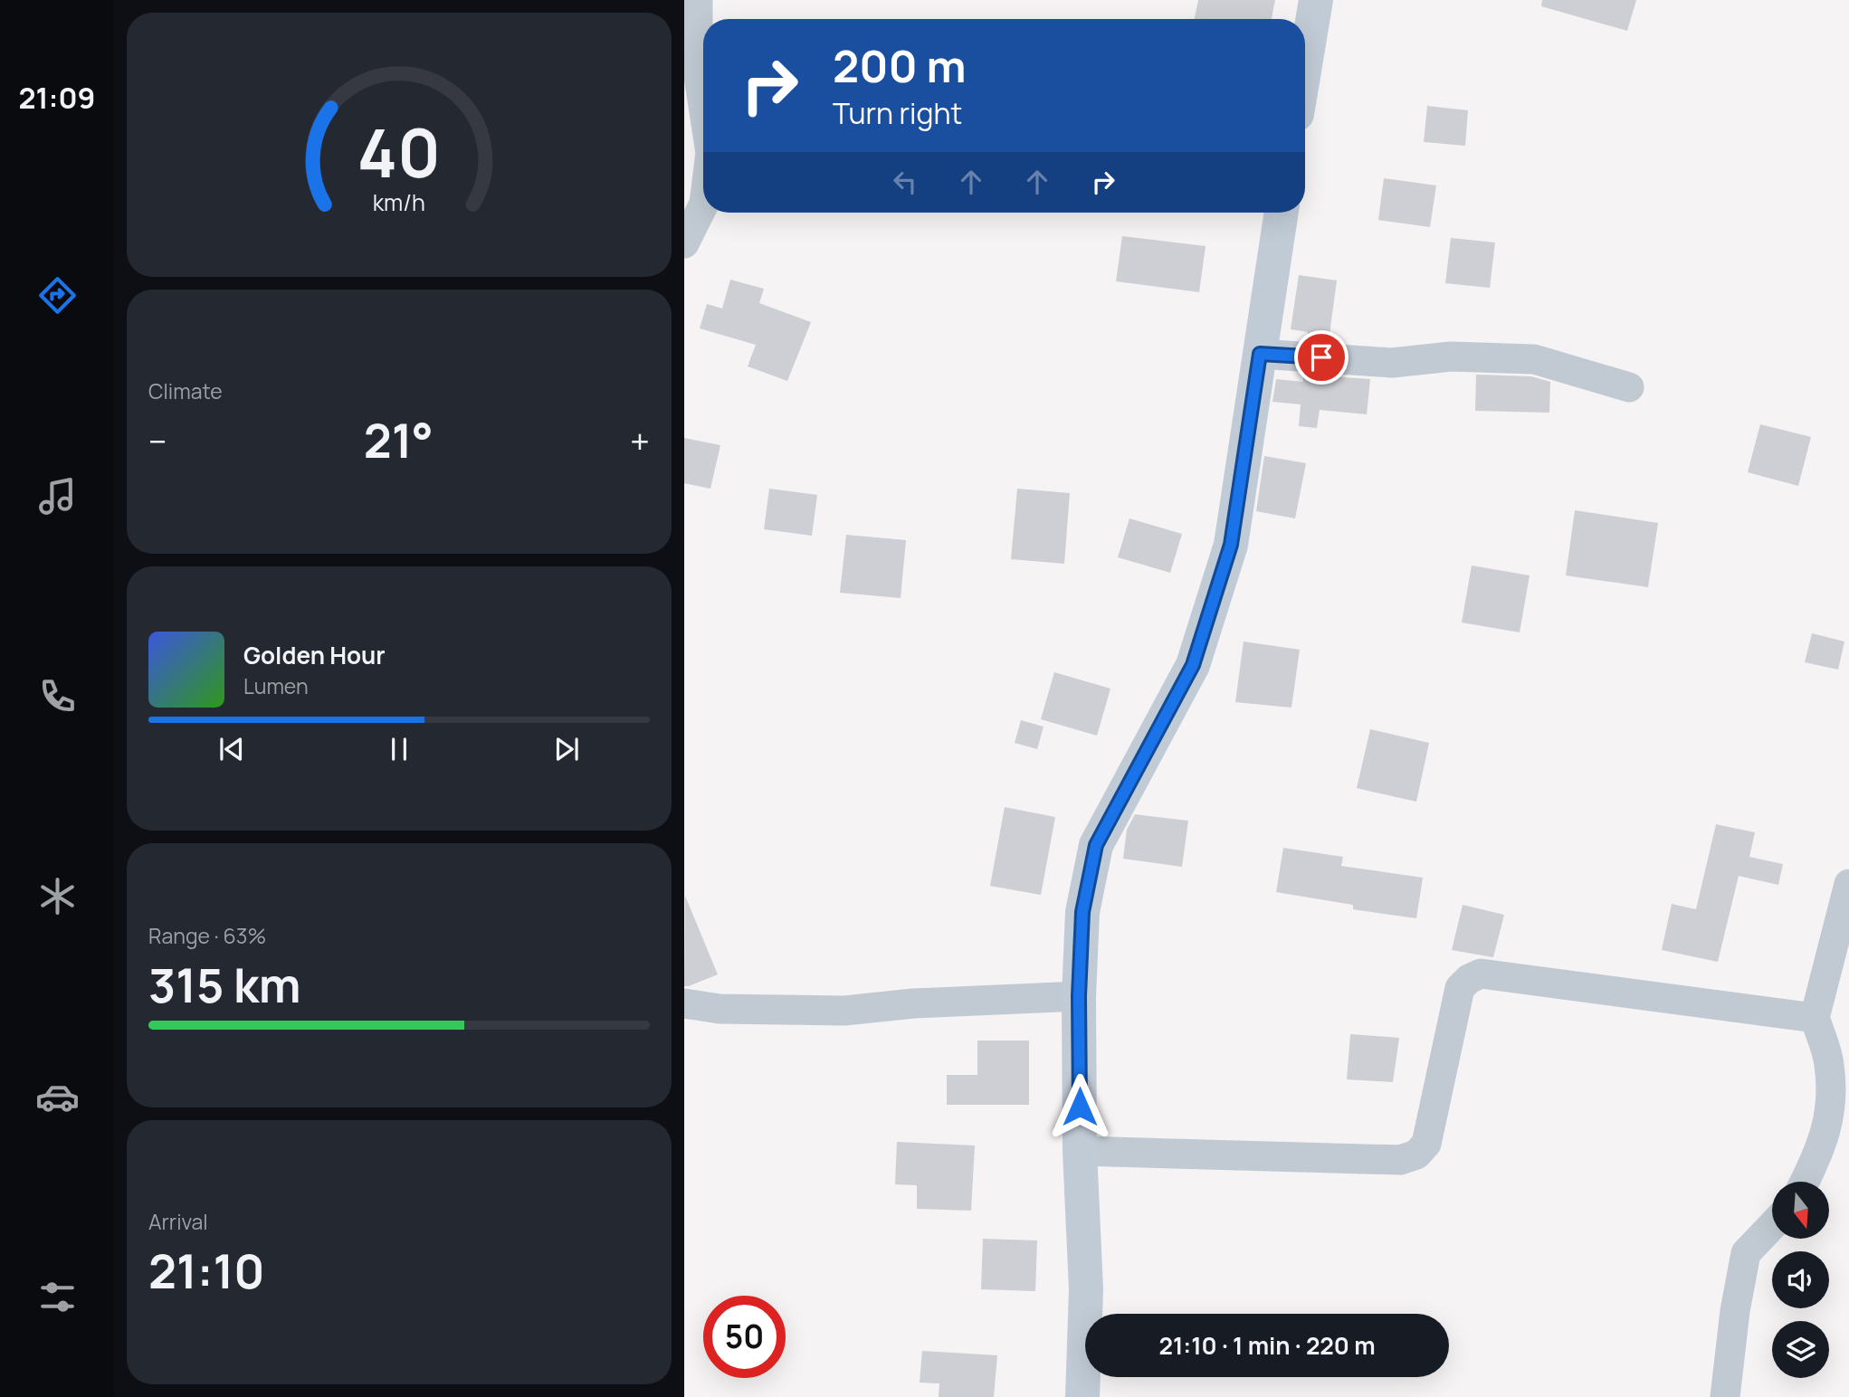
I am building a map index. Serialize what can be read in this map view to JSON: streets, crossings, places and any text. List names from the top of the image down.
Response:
{
  "north": "bottom",
  "page": {
    "tabs": "21:09",
    "turn": ["200 m", "Turn right"],
    "tile": [
      "Climate",
      ["Range · 63%", "315 km"],
      ["Arrival", "21:10"]
    ],
    "heat": ["−", "21°", "+"],
    "song": ["Golden Hour", "Lumen"],
    "limit": "50",
    "trip": "21:10 · 1 min · 220 m",
    "gauge": ["40", "km/h"]
  }
}
